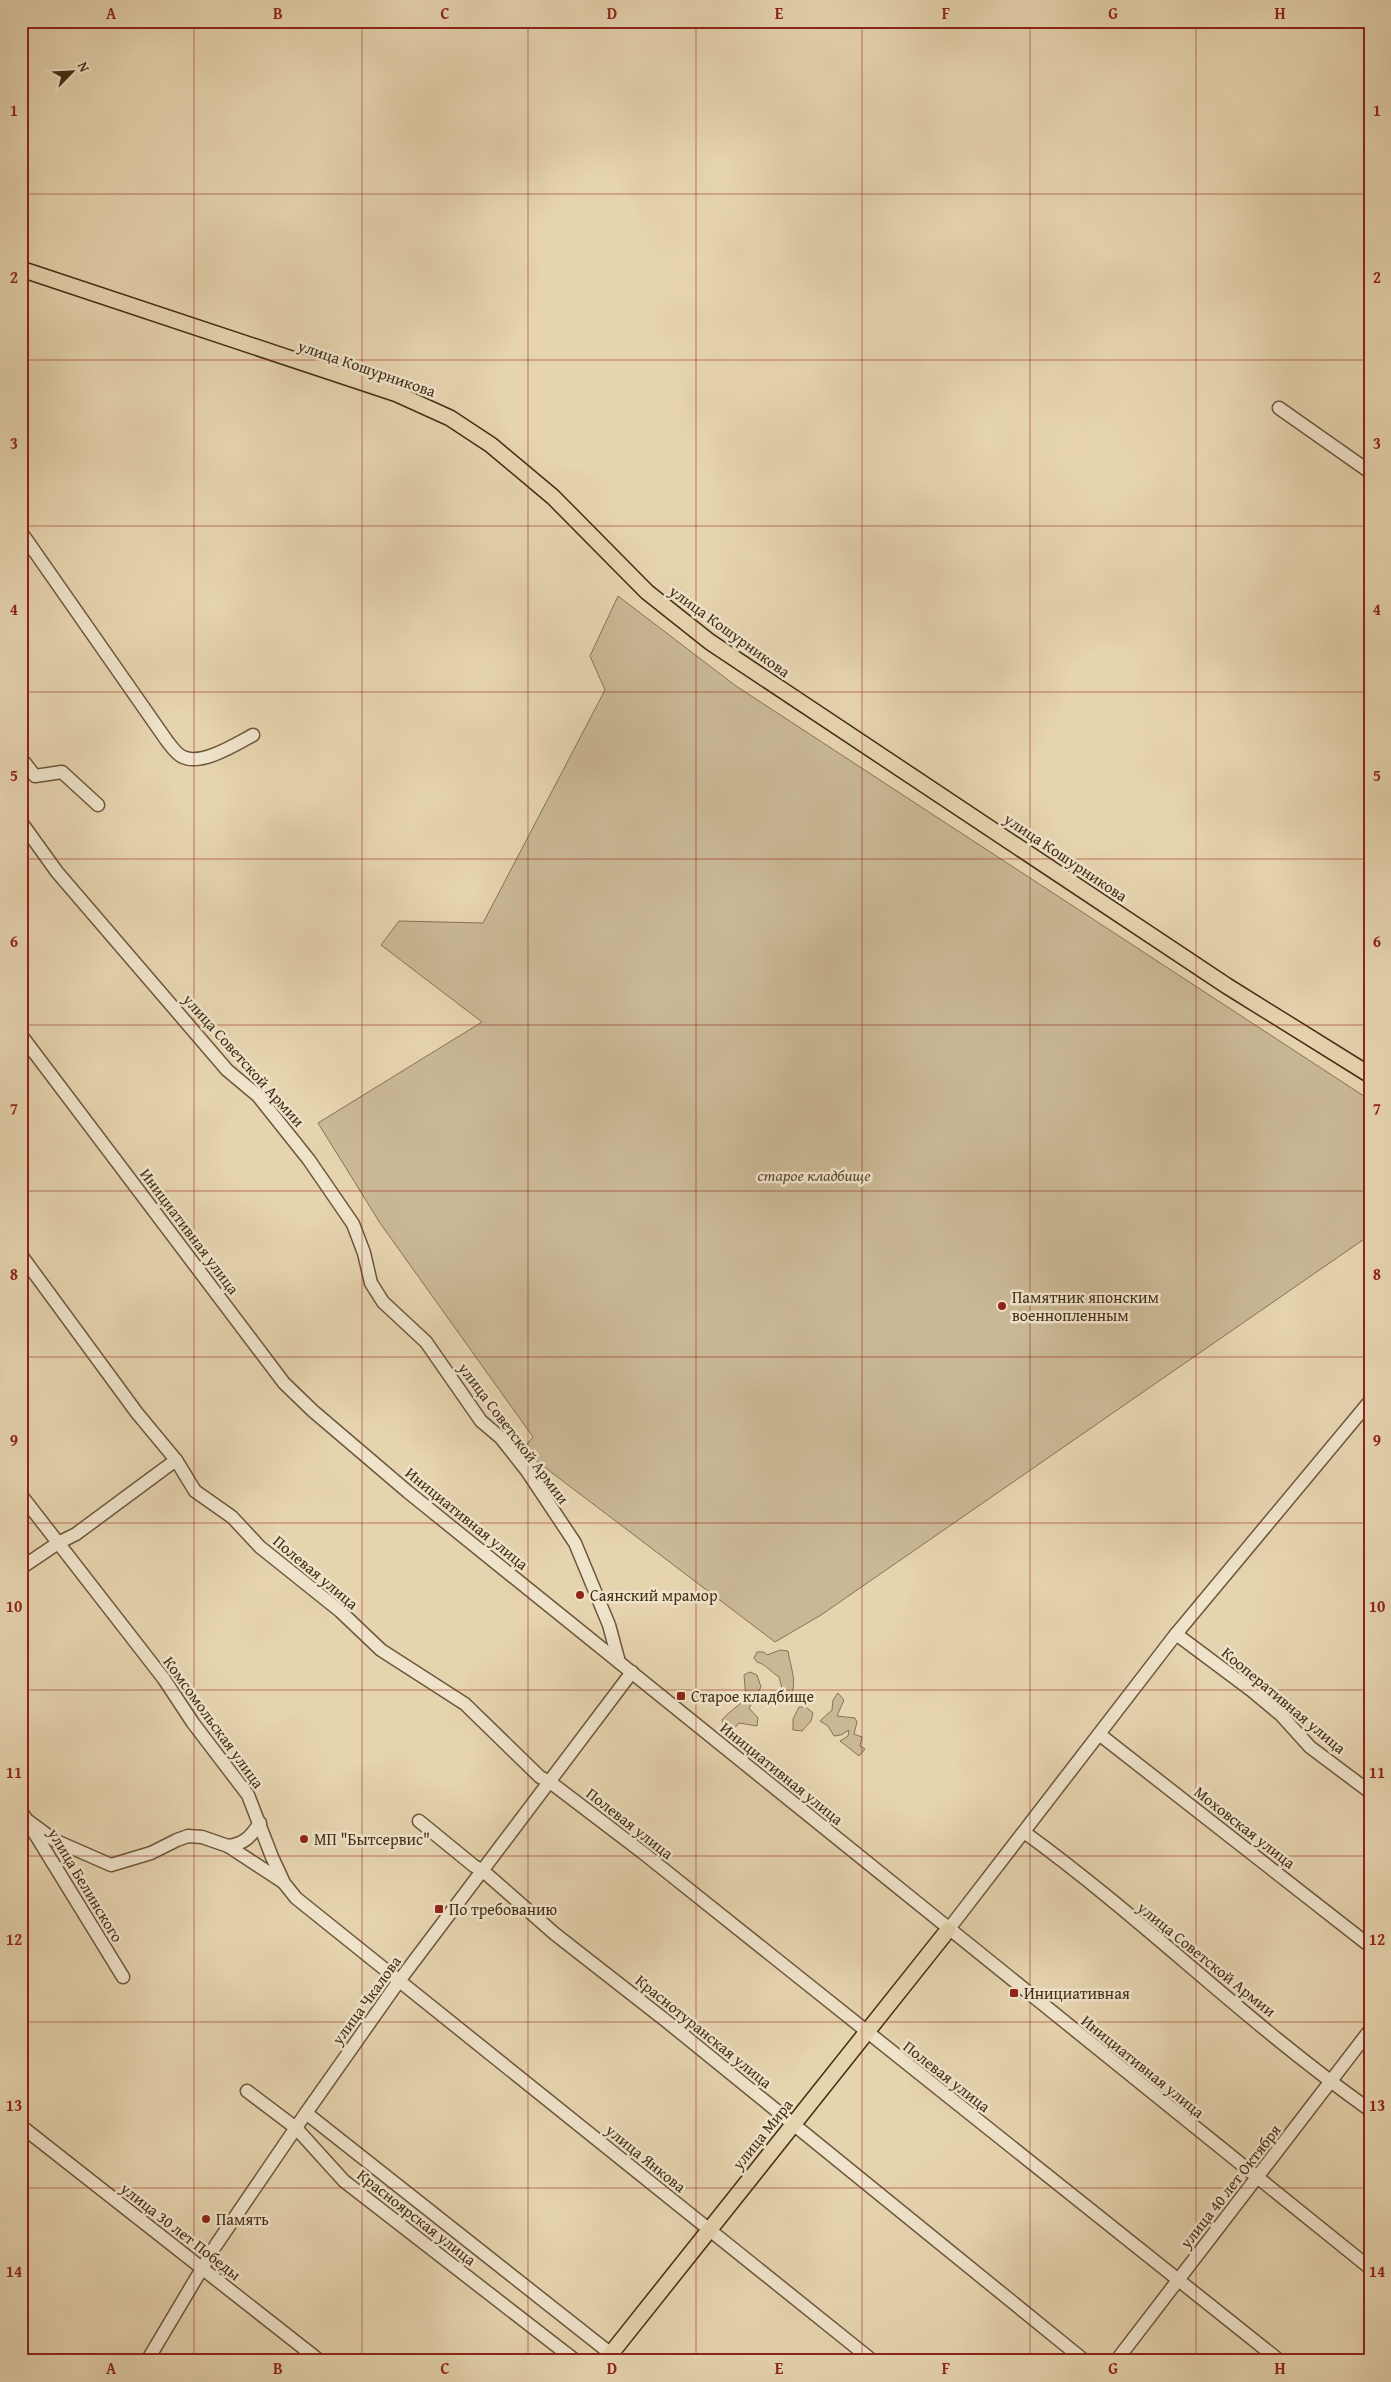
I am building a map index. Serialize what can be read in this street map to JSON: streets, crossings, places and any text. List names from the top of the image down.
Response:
{
  "streets": {
    "main road": ["улица Кошурникова", "улица Мира"],
    "street": [
      "улица Советской Армии",
      "Инициативная улица",
      "Полевая улица",
      "Кооперативная улица",
      "Комсомольская улица",
      "Моховская улица",
      "улица Белинского",
      "улица Чкалова",
      "Краснотуранская улица",
      "улица Янкова",
      "улица 40 лет Октября",
      "Красноярская улица",
      "улица 30 лет Победы"
    ]
  },
  "crossings": [
    ["улица Советской Армии", "Инициативная улица"],
    ["улица Советской Армии", "улица 40 лет Октября"],
    ["Инициативная улица", "улица Чкалова"],
    ["Инициативная улица", "улица Мира"],
    ["Инициативная улица", "улица 40 лет Октября"],
    ["Полевая улица", "улица Чкалова"],
    ["Полевая улица", "улица Мира"],
    ["Полевая улица", "улица 40 лет Октября"],
    ["Комсомольская улица", "улица Чкалова"],
    ["Комсомольская улица", "улица Янкова"],
    ["улица Чкалова", "Краснотуранская улица"],
    ["улица Чкалова", "улица Янкова"],
    ["улица Чкалова", "Красноярская улица"],
    ["улица Чкалова", "улица 30 лет Победы"],
    ["Краснотуранская улица", "улица Мира"],
    ["улица Мира", "улица Янкова"],
    ["улица Мира", "Красноярская улица"]
  ],
  "parks": ["старое кладбище"],
  "places": {
    "other": [
      "Памятник японским военнопленным",
      "Саянский мрамор",
      "МП \"Бытсервис\"",
      "Память"
    ],
    "transit": ["Старое кладбище", "По требованию", "Инициативная"]
  },
  "north": "top right",
  "grid": {
    "columns": [
      "A",
      "B",
      "C",
      "D",
      "E",
      "F",
      "G",
      "H"
    ],
    "rows": [
      "1",
      "2",
      "3",
      "4",
      "5",
      "6",
      "7",
      "8",
      "9",
      "10",
      "11",
      "12",
      "13",
      "14"
    ]
  }
}
